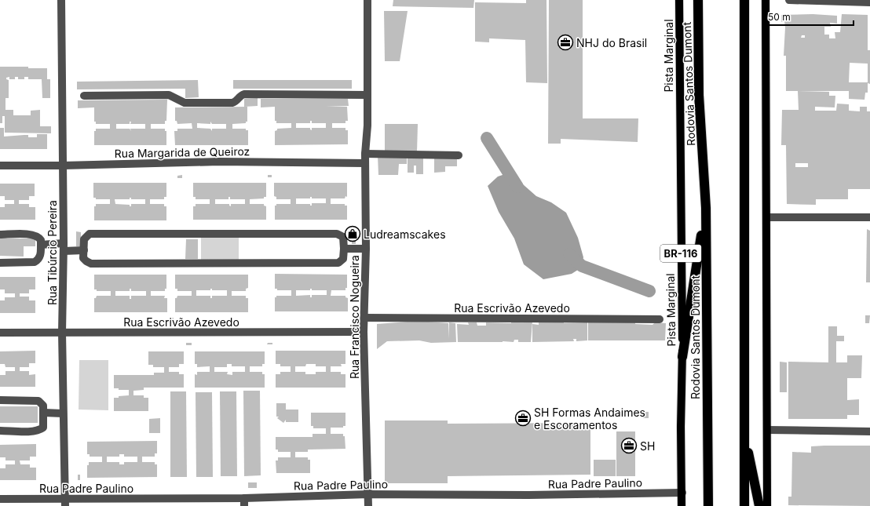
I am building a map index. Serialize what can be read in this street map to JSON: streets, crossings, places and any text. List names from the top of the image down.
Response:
{
  "streets": {
    "highway": ["Rodovia Santos Dumont", "BR-116"],
    "main road": ["Pista Marginal"],
    "street": [
      "Rua Margarida de Queiroz",
      "Rua Tibúrcio Pereira",
      "Rua Escrivão Azevedo",
      "Rua Francisco Nogueira",
      "Rua Padre Paulino"
    ]
  },
  "crossings": [
    ["Pista Marginal", "Rua Padre Paulino"],
    ["Rua Margarida de Queiroz", "Rua Tibúrcio Pereira"],
    ["Rua Margarida de Queiroz", "Rua Francisco Nogueira"],
    ["Rua Tibúrcio Pereira", "Rua Escrivão Azevedo"],
    ["Rua Tibúrcio Pereira", "Rua Padre Paulino"],
    ["Rua Escrivão Azevedo", "Rua Francisco Nogueira"],
    ["Rua Francisco Nogueira", "Rua Padre Paulino"]
  ],
  "places": {
    "office": ["NHJ do Brasil", "SH Formas Andaimes e Escoramentos", "SH"],
    "shop": ["Ludreamscakes"]
  },
  "scale_bar": "50 m"
}
